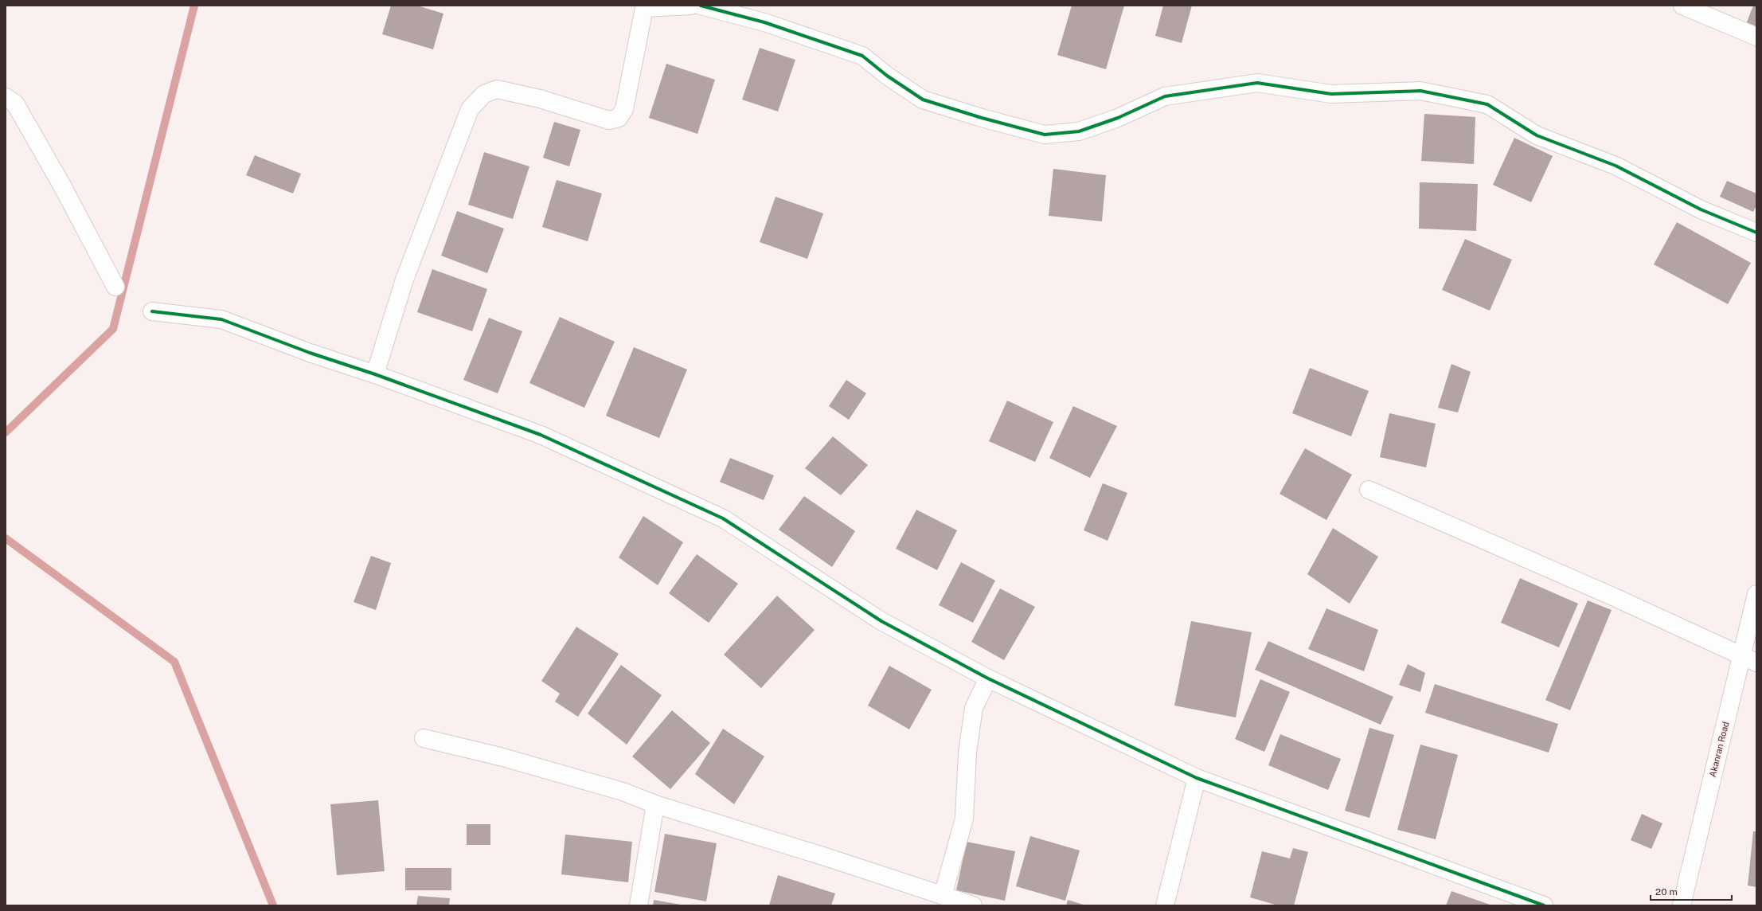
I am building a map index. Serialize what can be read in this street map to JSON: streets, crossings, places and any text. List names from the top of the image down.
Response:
{
  "streets": {
    "street": ["Akanran Road"]
  },
  "scale_bar": "20 m"
}
